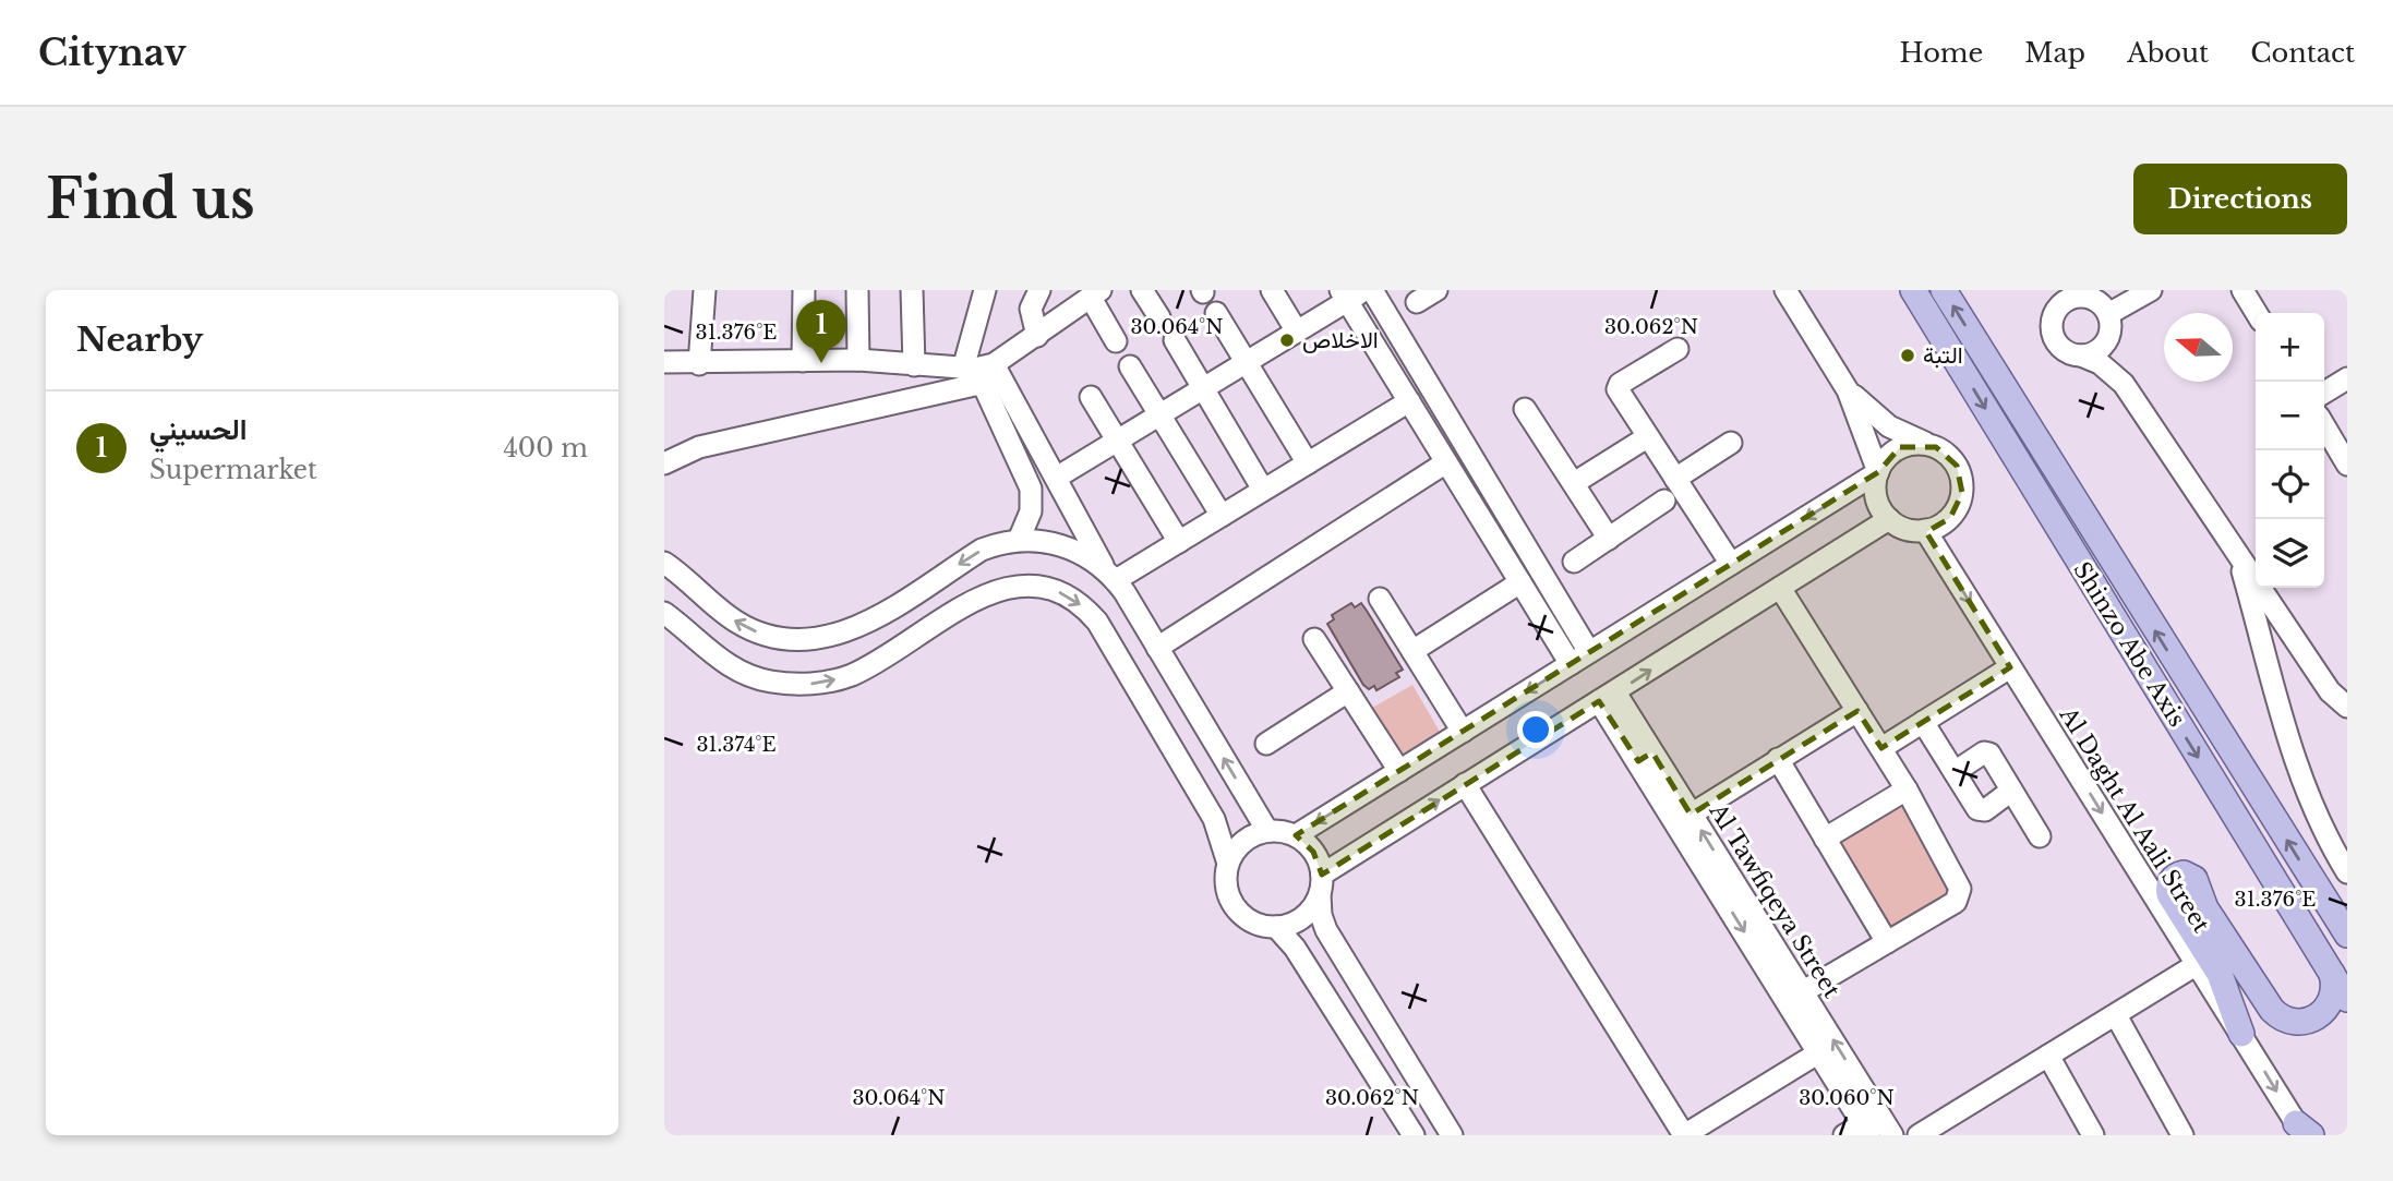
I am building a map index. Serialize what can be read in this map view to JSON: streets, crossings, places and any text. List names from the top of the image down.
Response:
{
  "streets": {
    "main road": ["Shinzo Abe Axis"],
    "street": ["Al Daght Al Aali Street", "Al Tawfiqeya Street"]
  },
  "places": ["الاخلاص", "التبة"],
  "north": "left",
  "page": {
    "header": "Citynav",
    "nav": [
      "Home",
      "Map",
      "About",
      "Contact"
    ],
    "buttons": "Directions",
    "title": "Find us",
    "heading": "Nearby",
    "pins": "1",
    "map_buttons": ["+", "−"],
    "list": [
      {
        "mark": "1",
        "name": "الحسيني",
        "note": "Supermarket",
        "value": "400 m"
      }
    ]
  },
  "coordinates": [
    "30.064°N",
    "30.062°N",
    "31.376°E",
    "31.374°E",
    "30.060°N"
  ]
}
